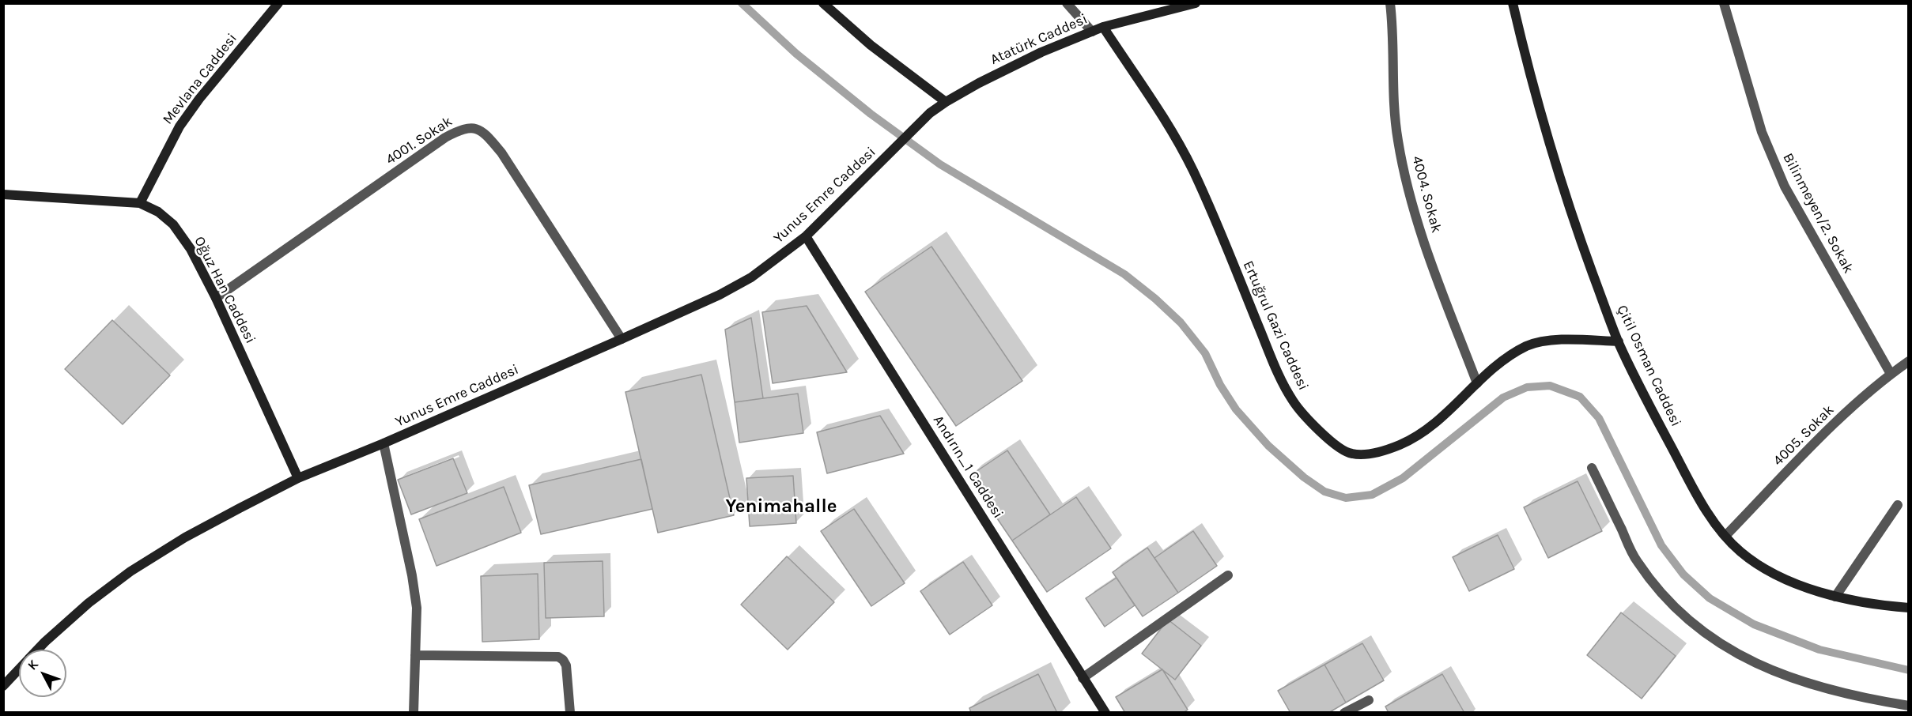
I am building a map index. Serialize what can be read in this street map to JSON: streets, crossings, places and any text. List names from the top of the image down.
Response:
{
  "streets": {
    "street": [
      "Atatürk Caddesi",
      "Mevlana Caddesi",
      "4001. Sokak",
      "4004. Sokak",
      "Yunus Emre Caddesi",
      "Bilinmeyen/2. Sokak",
      "Oğuz Han Caddesi",
      "Ertuğrul Gazi Caddesi",
      "Çitil Osman Caddesi",
      "4005. Sokak",
      "Andırın_1 Caddesi"
    ]
  },
  "crossings": [
    ["Atatürk Caddesi", "Yunus Emre Caddesi"],
    ["Atatürk Caddesi", "Ertuğrul Gazi Caddesi"],
    ["Mevlana Caddesi", "Oğuz Han Caddesi"],
    ["4001. Sokak", "Yunus Emre Caddesi"],
    ["4001. Sokak", "Oğuz Han Caddesi"],
    ["4004. Sokak", "Ertuğrul Gazi Caddesi"],
    ["Yunus Emre Caddesi", "Oğuz Han Caddesi"],
    ["Yunus Emre Caddesi", "Andırın_1 Caddesi"],
    ["Bilinmeyen/2. Sokak", "4005. Sokak"],
    ["Ertuğrul Gazi Caddesi", "Çitil Osman Caddesi"],
    ["Çitil Osman Caddesi", "4005. Sokak"]
  ],
  "districts": ["Yenimahalle"],
  "north": "top left"
}
